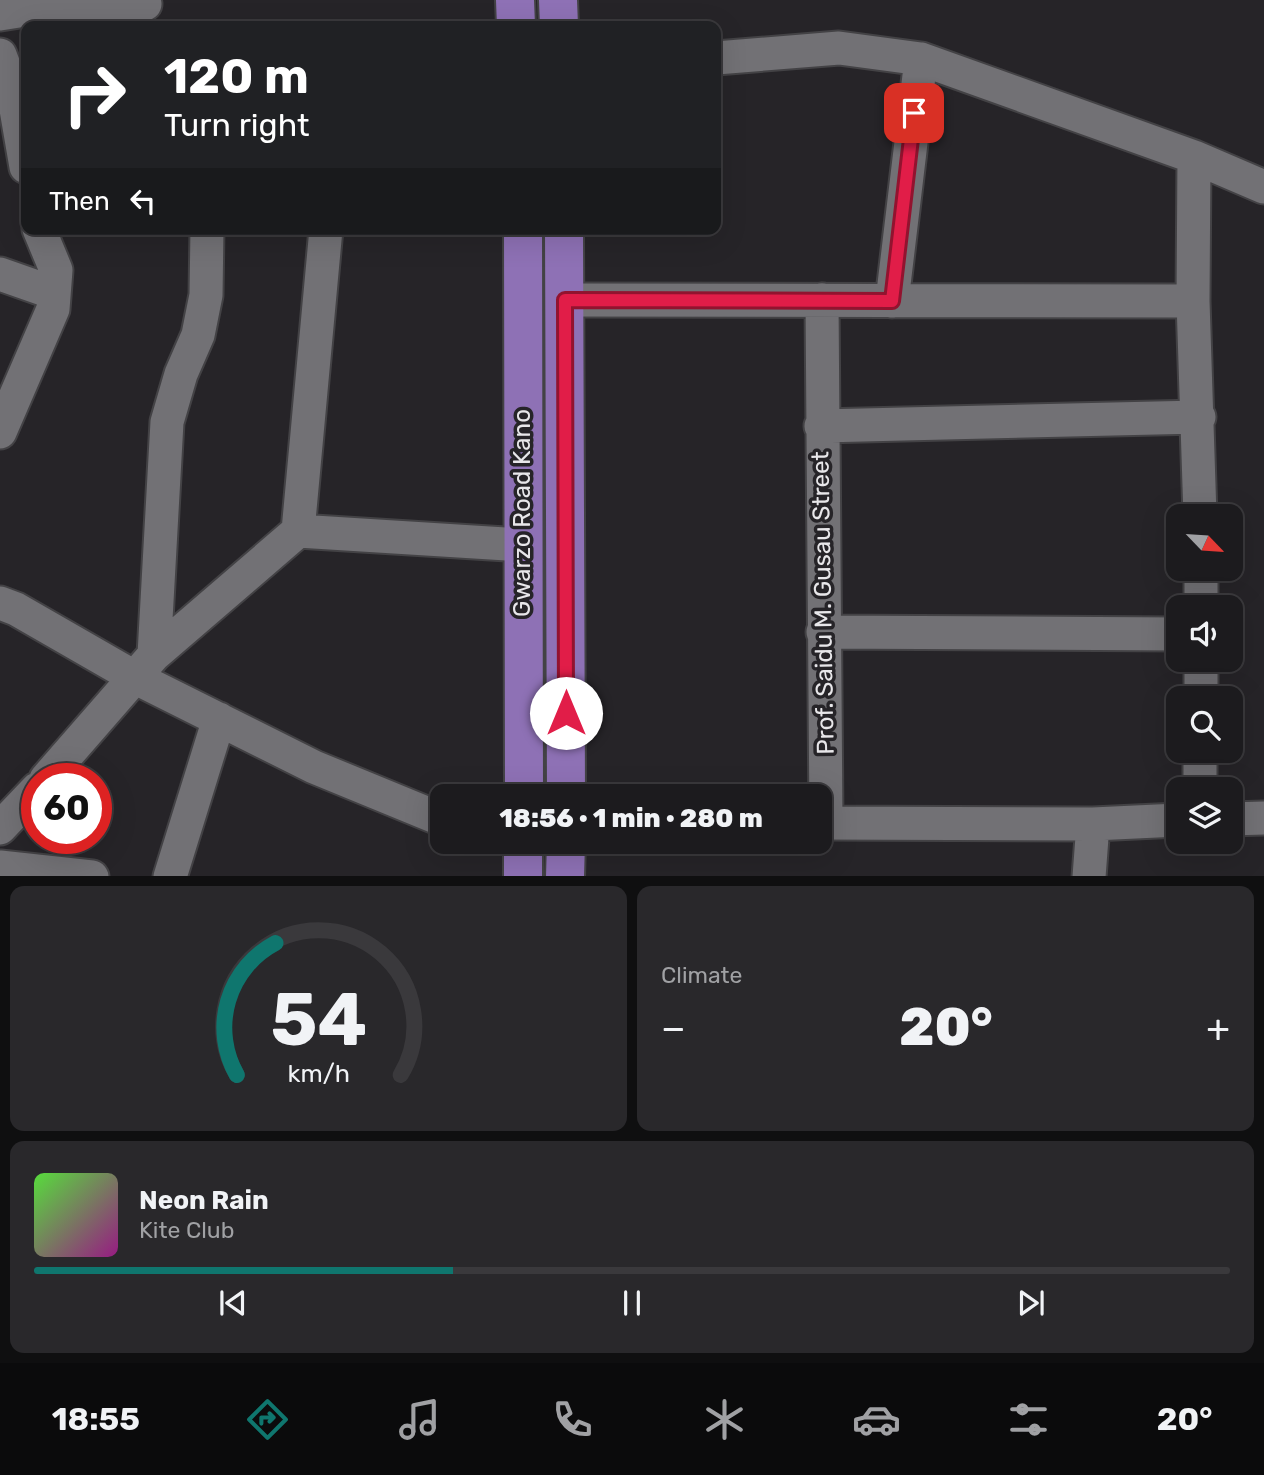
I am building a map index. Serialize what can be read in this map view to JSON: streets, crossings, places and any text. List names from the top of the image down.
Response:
{
  "streets": {
    "main road": ["Gwarzo Road Kano"],
    "street": ["Prof. Saidu M. Gusau Street"]
  },
  "north": "bottom right",
  "page": {
    "turn": ["120 m", "Turn right"],
    "then": "Then",
    "limit": "60",
    "trip": "18:56 · 1 min · 280 m",
    "tile": "Climate",
    "heat": ["−", "20°", "+"],
    "song": ["Neon Rain", "Kite Club"],
    "tabs": ["18:55", "20°"],
    "gauge": ["54", "km/h"]
  }
}
